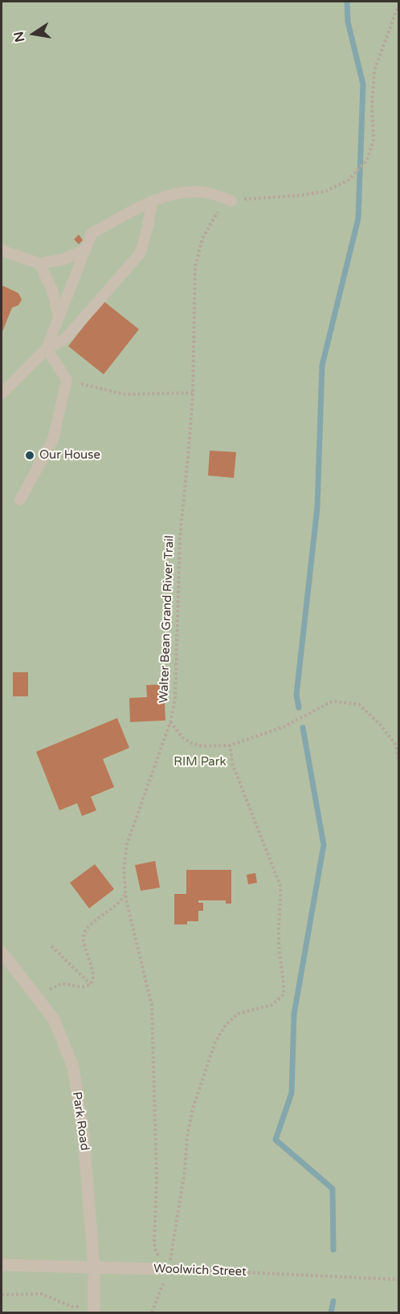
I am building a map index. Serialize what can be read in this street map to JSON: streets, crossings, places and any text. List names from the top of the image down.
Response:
{
  "streets": {
    "street": ["Park Road", "Woolwich Street"],
    "path": ["Walter Bean Grand River Trail"]
  },
  "crossings": [
    ["Walter Bean Grand River Trail", "Woolwich Street"],
    ["Park Road", "Woolwich Street"]
  ],
  "parks": ["RIM Park"],
  "places": ["Our House"],
  "north": "left"
}
